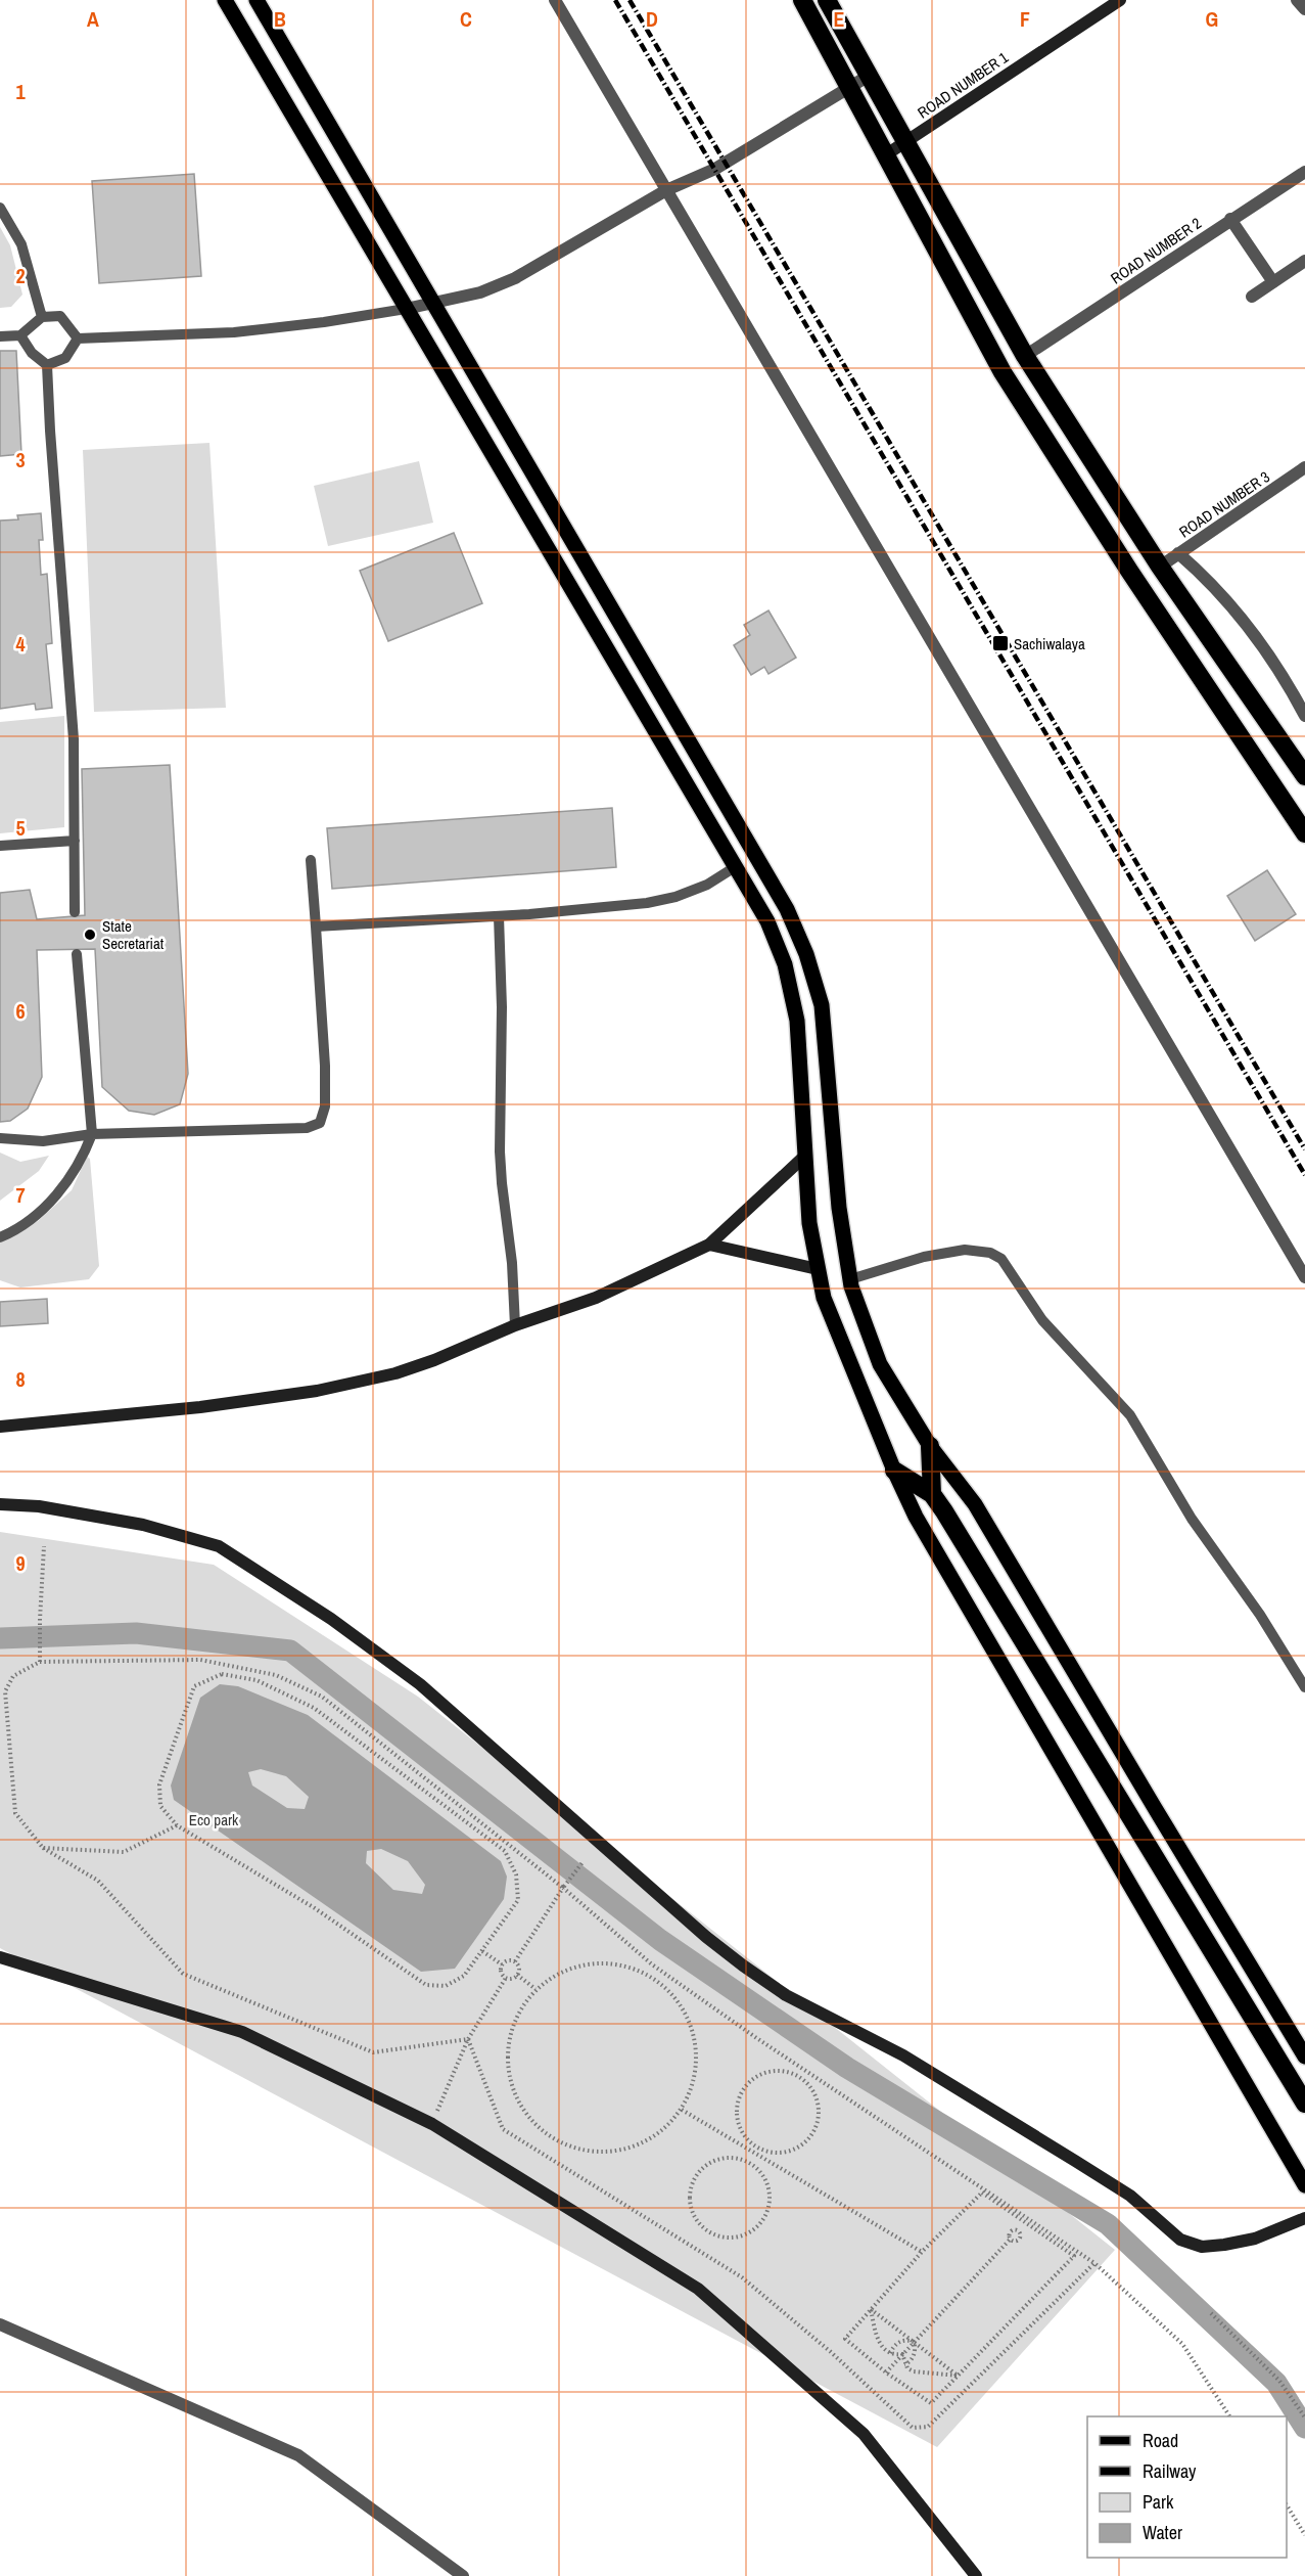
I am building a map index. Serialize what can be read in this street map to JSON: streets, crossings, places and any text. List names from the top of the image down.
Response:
{
  "streets": {
    "street": ["ROAD NUMBER 1", "ROAD NUMBER 2", "ROAD NUMBER 3"]
  },
  "parks": ["Eco park"],
  "places": {
    "transit": ["Sachiwalaya"],
    "other": ["State Secretariat"]
  },
  "legend": [
    "Road",
    "Railway",
    "Park",
    "Water"
  ],
  "grid": {
    "columns": [
      "A",
      "B",
      "C",
      "D",
      "E",
      "F",
      "G"
    ],
    "rows": [
      "1",
      "2",
      "3",
      "4",
      "5",
      "6",
      "7",
      "8",
      "9"
    ]
  }
}
